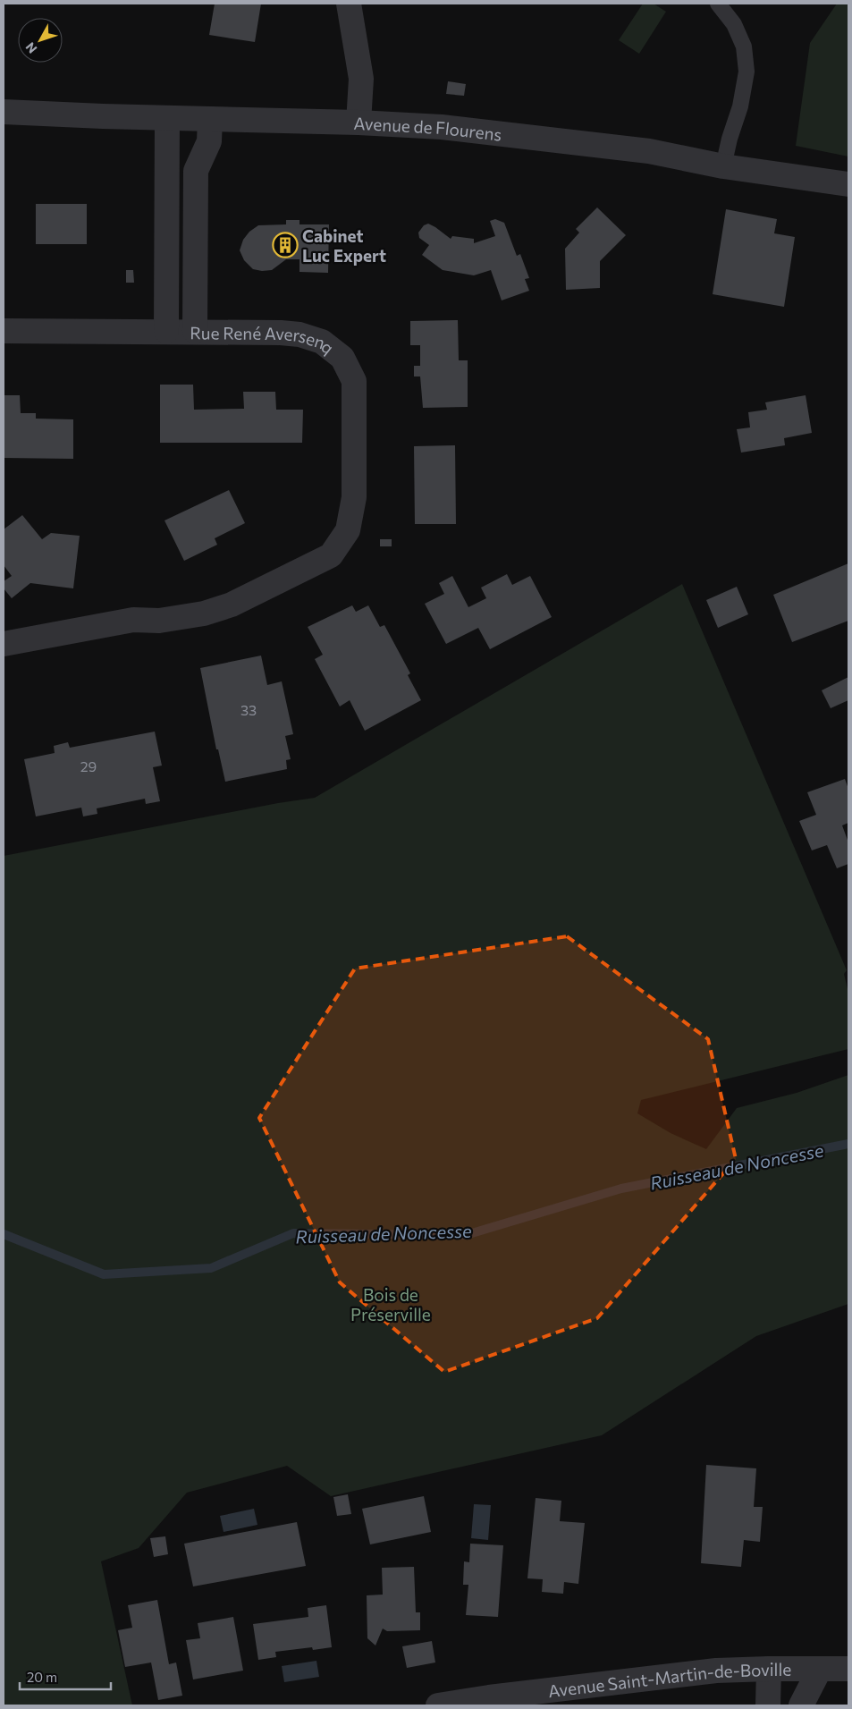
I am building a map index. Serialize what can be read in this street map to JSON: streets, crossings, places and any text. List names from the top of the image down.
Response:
{
  "streets": {
    "street": ["Avenue de Flourens", "Rue René Aversenq", "Avenue Saint-Martin-de-Boville"]
  },
  "water": ["Ruisseau de Noncesse"],
  "parks": ["Bois de Préserville"],
  "places": {
    "building": ["Cabinet Luc Expert"]
  },
  "house_numbers": ["33", "29"],
  "scale_bar": "20 m",
  "north": "bottom left"
}
